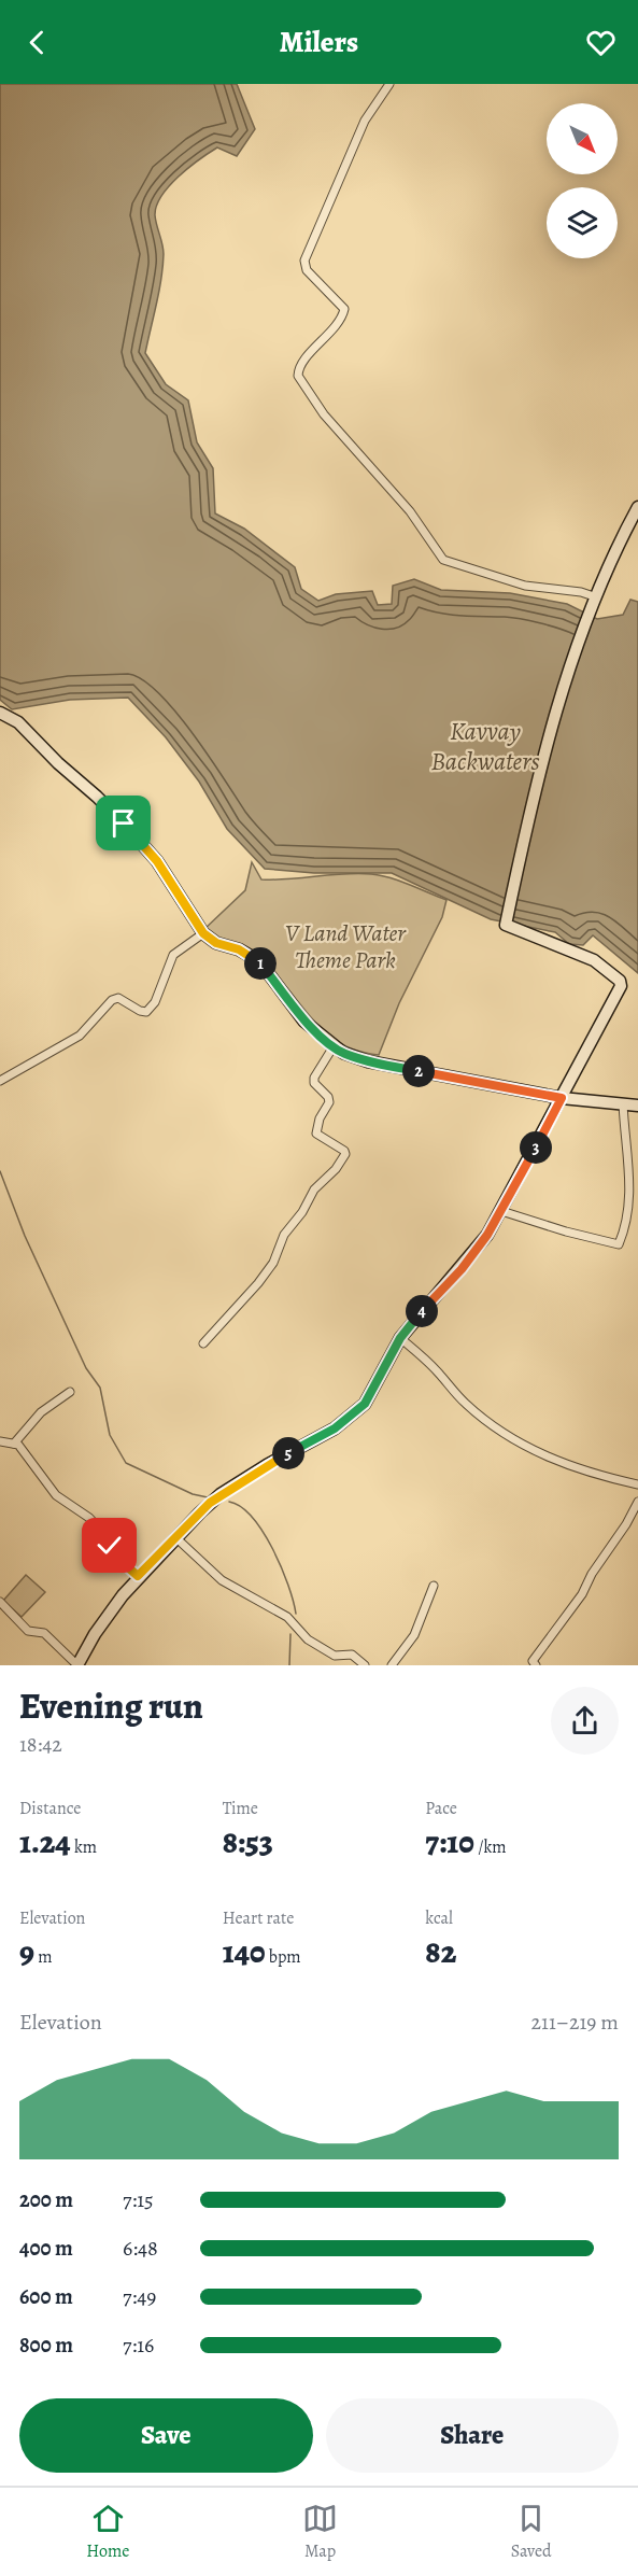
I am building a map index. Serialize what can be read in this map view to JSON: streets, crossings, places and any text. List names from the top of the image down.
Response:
{
  "water": ["Kavvay Backwaters"],
  "parks": ["V Land Water Theme Park"],
  "north": "bottom right",
  "page": {
    "header": "Milers",
    "pins": [
      "1",
      "2",
      "3",
      "4",
      "5"
    ],
    "heading": ["Evening run", "18:42"],
    "stats": [
      ["Distance", "1.24 km"],
      ["Time", "8:53"],
      ["Pace", "7:10 /km"],
      ["Elevation", "9 m"],
      ["Heart rate", "140 bpm"],
      ["kcal", "82"]
    ],
    "chart": ["Elevation", "211–219 m"],
    "list": [
      {
        "name": "200 m",
        "note": "7:15"
      },
      {
        "name": "400 m",
        "note": "6:48"
      },
      {
        "name": "600 m",
        "note": "7:49"
      },
      {
        "name": "800 m",
        "note": "7:16"
      }
    ],
    "buttons": ["Save", "Share"],
    "tabs": ["Home", "Map", "Saved"]
  }
}
